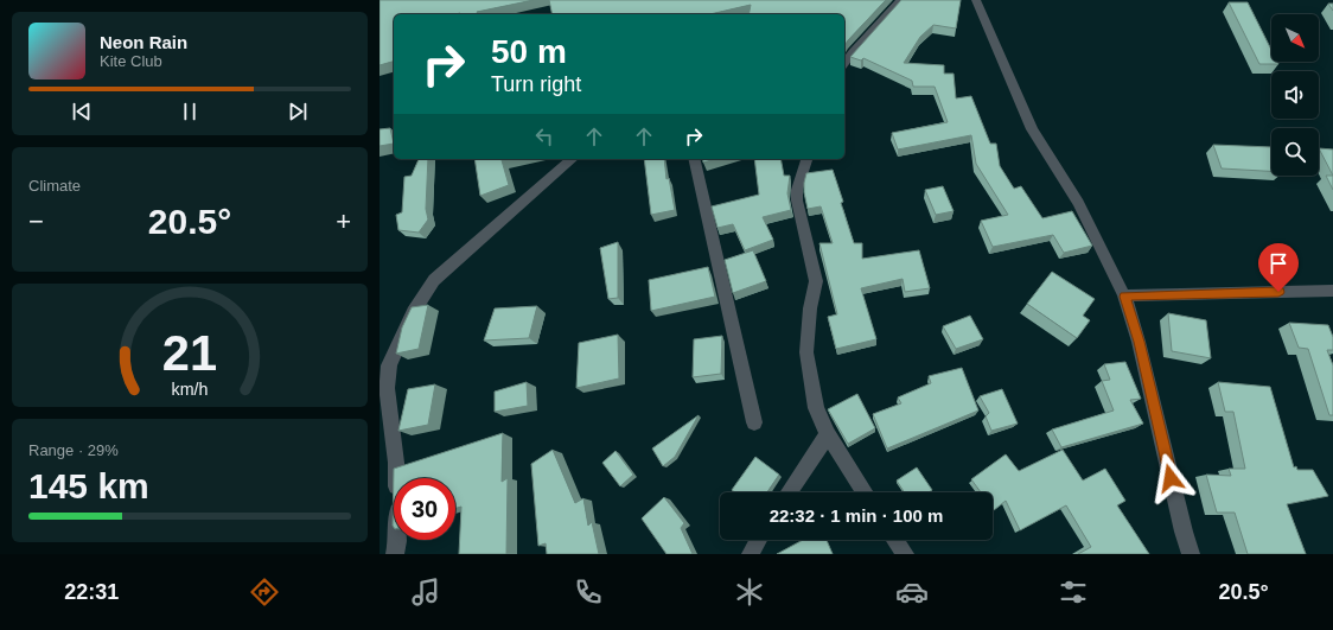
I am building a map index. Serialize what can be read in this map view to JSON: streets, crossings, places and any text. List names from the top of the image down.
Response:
{
  "north": "bottom right",
  "page": {
    "turn": ["50 m", "Turn right"],
    "song": ["Neon Rain", "Kite Club"],
    "tile": [
      "Climate",
      ["Range · 29%", "145 km"]
    ],
    "heat": ["−", "20.5°", "+"],
    "limit": "30",
    "trip": "22:32 · 1 min · 100 m",
    "tabs": ["22:31", "20.5°"],
    "gauge": ["21", "km/h"]
  }
}
